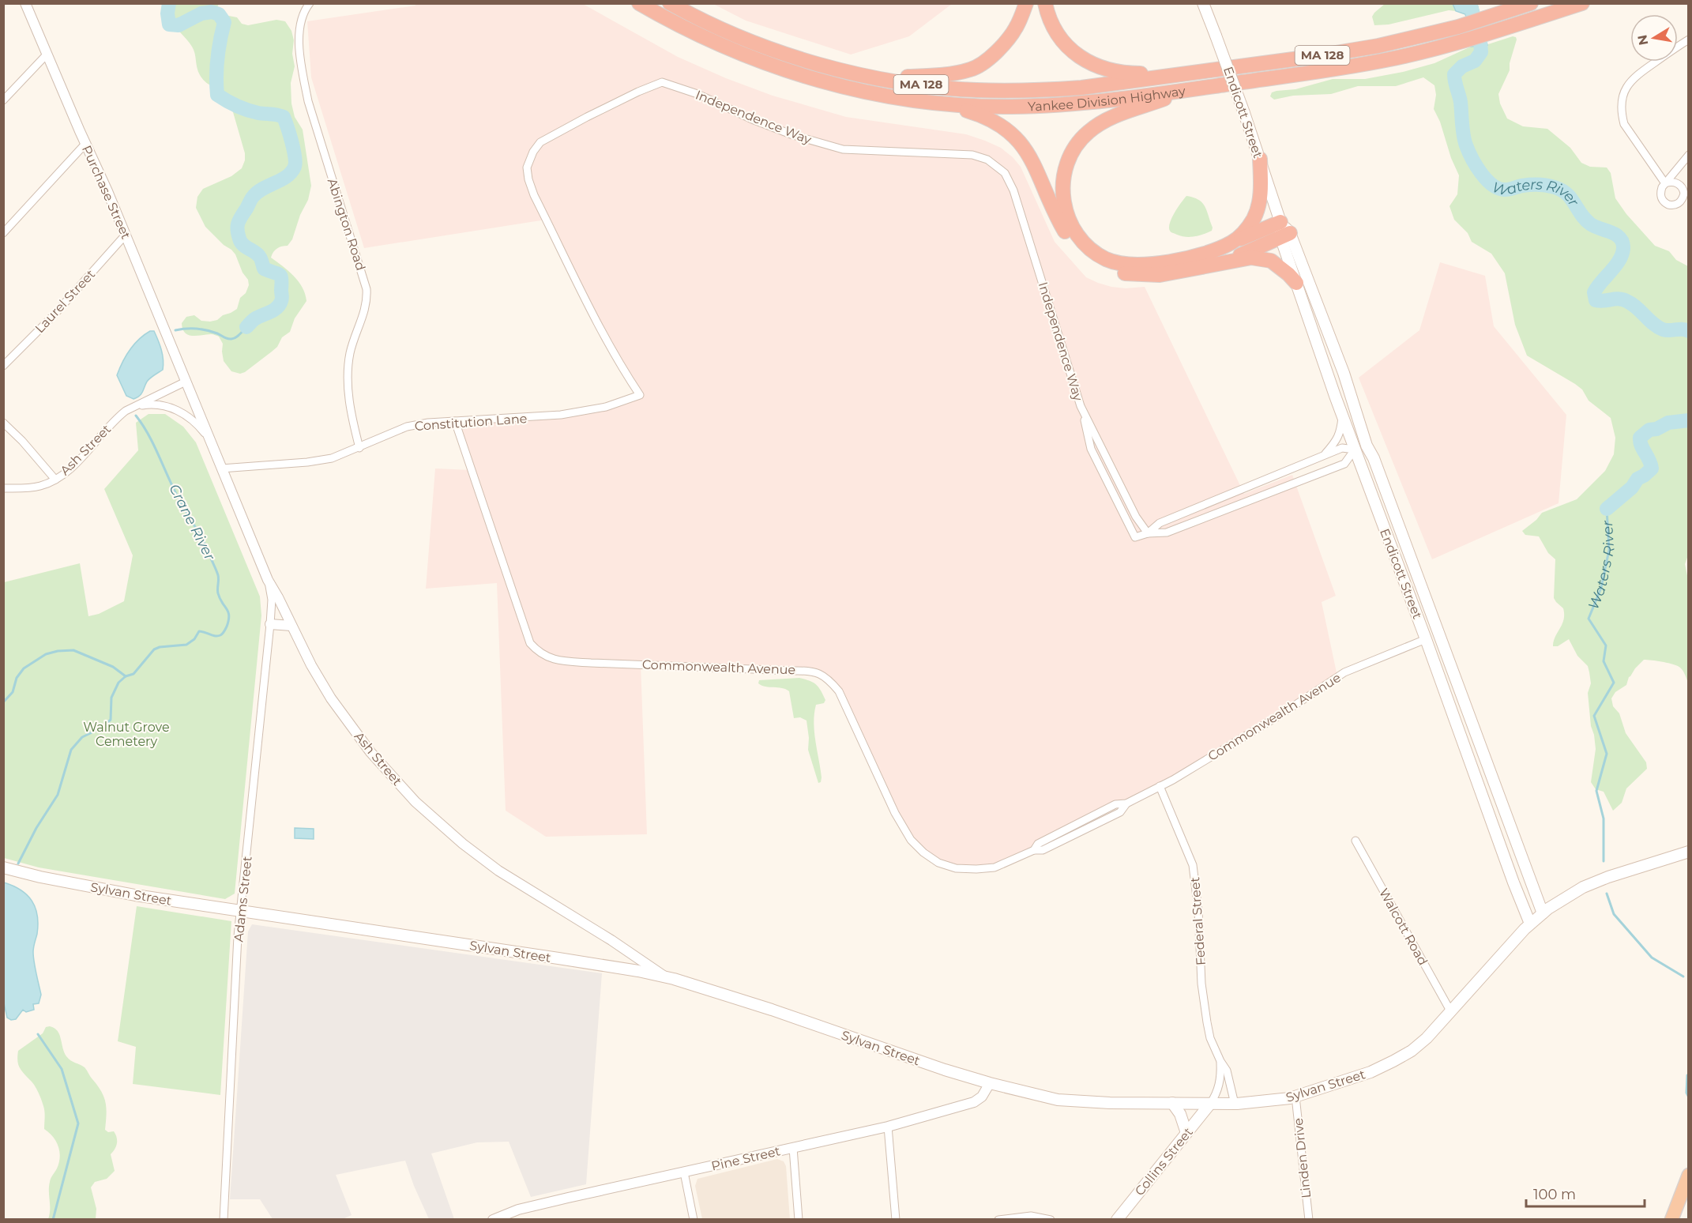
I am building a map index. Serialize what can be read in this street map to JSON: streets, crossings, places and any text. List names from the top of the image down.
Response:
{
  "streets": {
    "highway": ["MA 128", "Yankee Division Highway"],
    "main road": ["Endicott Street", "Sylvan Street", "Collins Street"],
    "street": [
      "Independence Way",
      "Purchase Street",
      "Abington Road",
      "Laurel Street",
      "Constitution Lane",
      "Ash Street",
      "Commonwealth Avenue",
      "Adams Street",
      "Federal Street",
      "Walcott Road",
      "Pine Street",
      "Linden Drive"
    ]
  },
  "crossings": [
    ["Endicott Street", "Independence Way"],
    ["Endicott Street", "Commonwealth Avenue"],
    ["Endicott Street", "Sylvan Street"],
    ["Independence Way", "Constitution Lane"],
    ["Purchase Street", "Laurel Street"],
    ["Purchase Street", "Ash Street"],
    ["Abington Road", "Constitution Lane"],
    ["Constitution Lane", "Ash Street"],
    ["Constitution Lane", "Commonwealth Avenue"],
    ["Ash Street", "Sylvan Street"],
    ["Ash Street", "Adams Street"],
    ["Commonwealth Avenue", "Federal Street"],
    ["Sylvan Street", "Adams Street"],
    ["Sylvan Street", "Federal Street"],
    ["Sylvan Street", "Walcott Road"],
    ["Sylvan Street", "Pine Street"],
    ["Sylvan Street", "Linden Drive"],
    ["Sylvan Street", "Collins Street"],
    ["Federal Street", "Collins Street"]
  ],
  "water": ["Waters River", "Crane River"],
  "parks": ["Walnut Grove Cemetery"],
  "scale_bar": "100 m",
  "north": "left"
}
